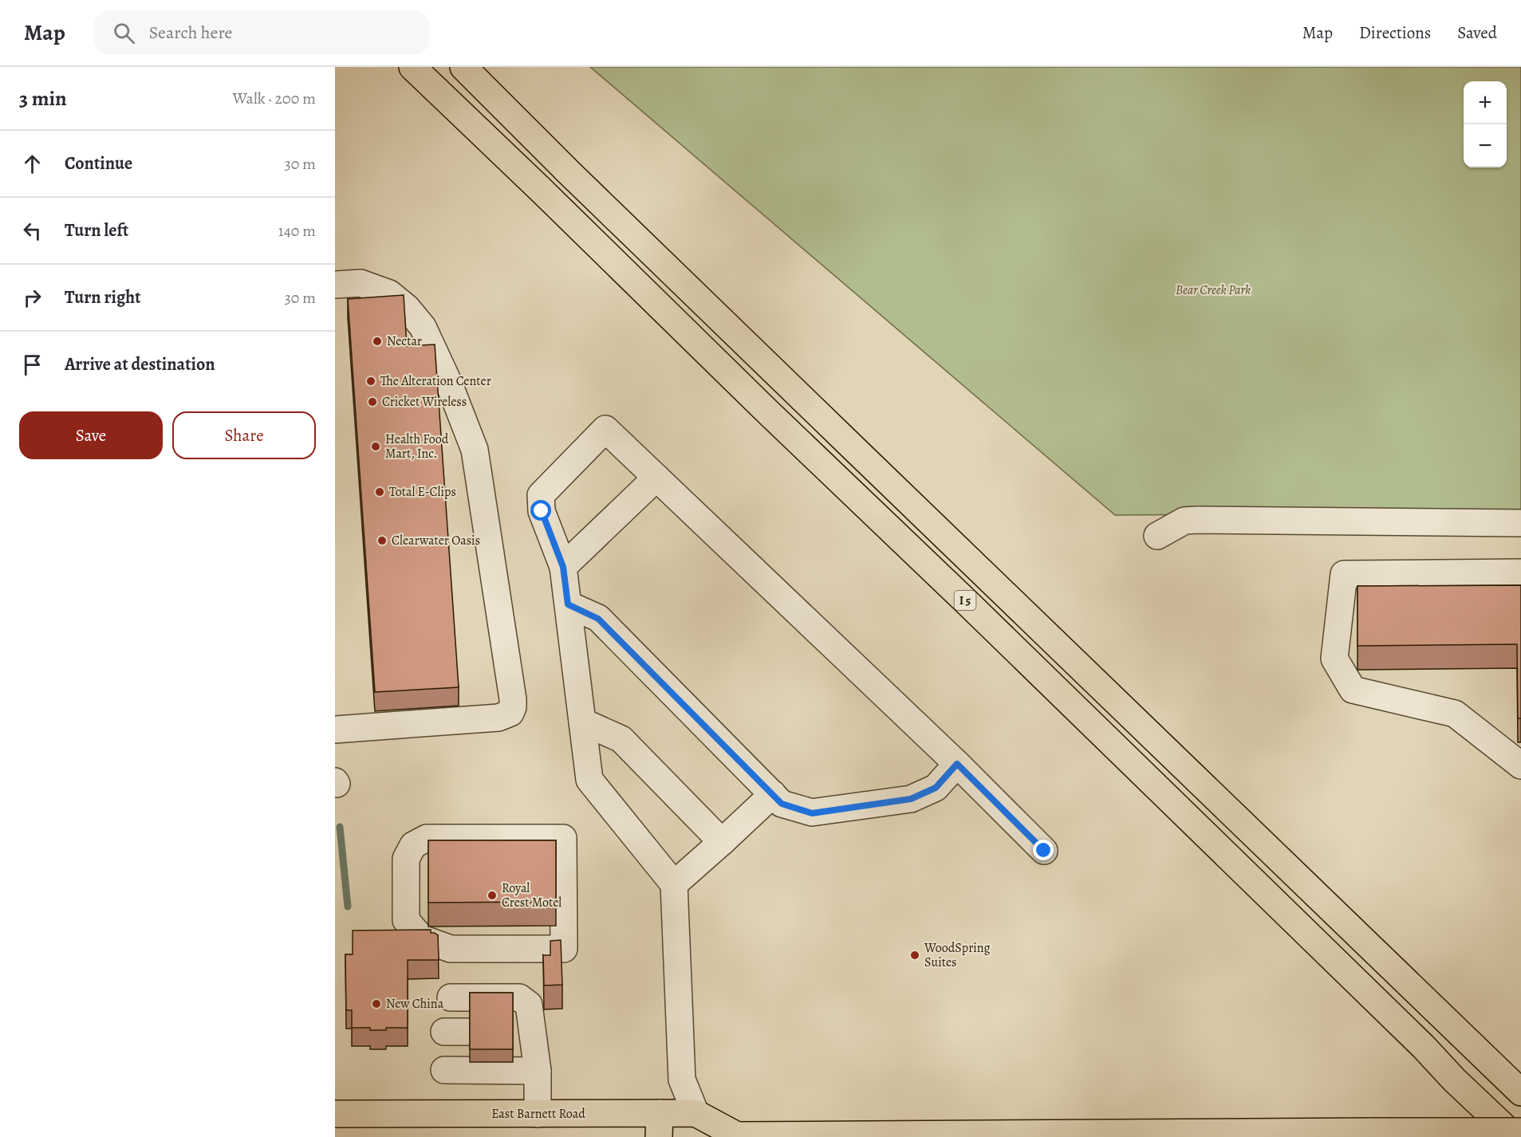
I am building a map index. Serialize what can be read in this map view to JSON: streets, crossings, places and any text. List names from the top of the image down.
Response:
{
  "streets": {
    "main road": ["I 5", "East Barnett Road"]
  },
  "parks": ["Bear Creek Park"],
  "places": [
    "Nectar",
    "The Alteration Center",
    "Cricket Wireless",
    "Health Food Mart, Inc.",
    "Total E-Clips",
    "Clearwater Oasis",
    "Royal Crest Motel",
    "WoodSpring Suites",
    "New China"
  ],
  "page": {
    "header": "Map",
    "search": "Search here",
    "nav": ["Map", "Directions", "Saved"],
    "heading": ["3 min", "Walk · 200 m"],
    "map_buttons": ["+", "−"],
    "list": [
      ["Continue", "30 m"],
      ["Turn left", "140 m"],
      ["Turn right", "30 m"],
      "Arrive at destination"
    ],
    "buttons": ["Save", "Share"]
  }
}
